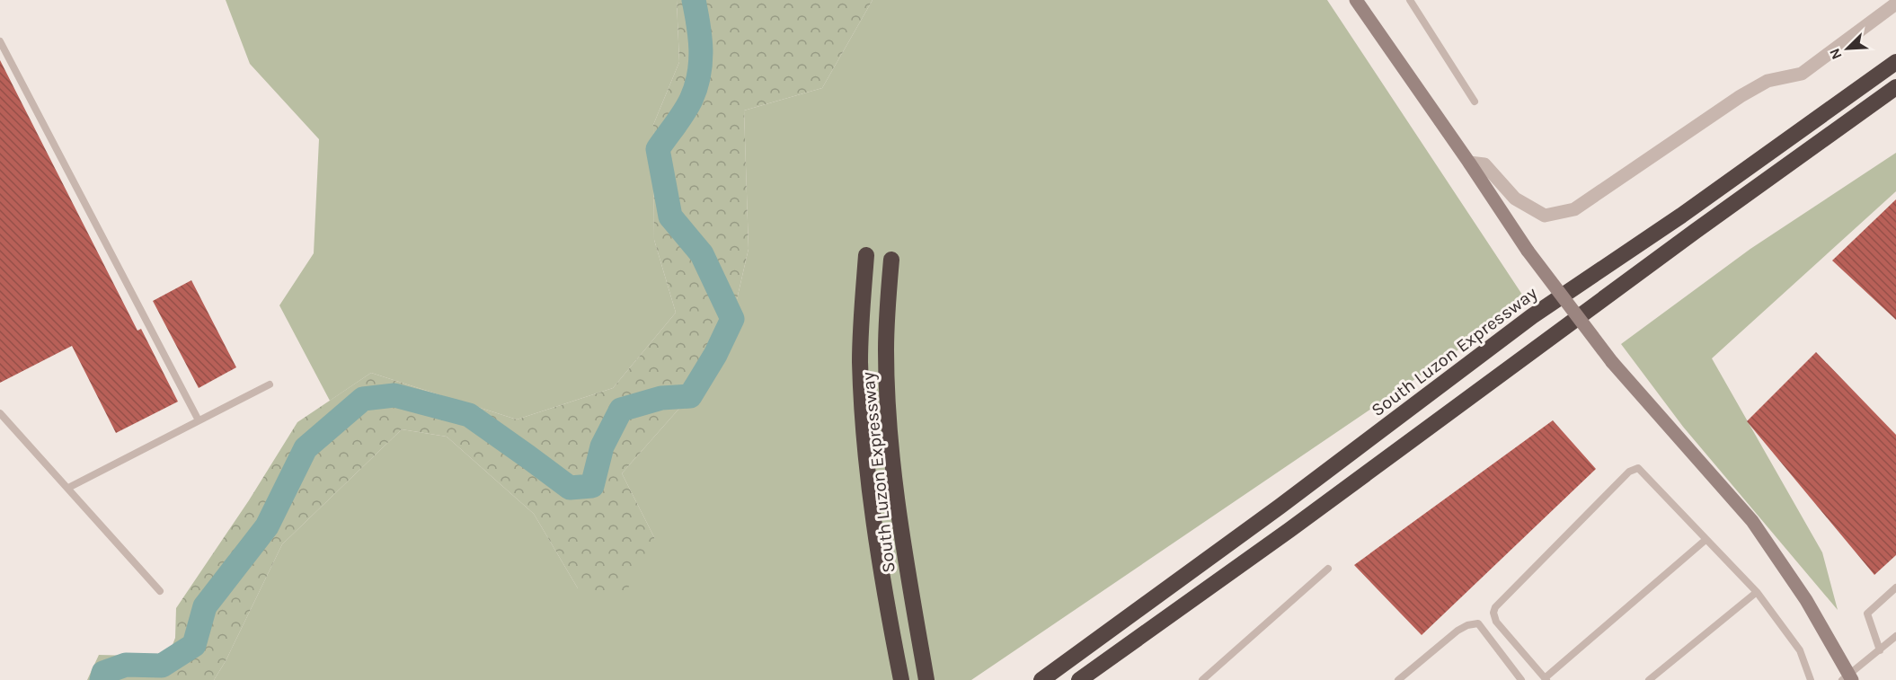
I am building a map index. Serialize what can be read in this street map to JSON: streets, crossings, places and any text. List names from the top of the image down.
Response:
{
  "streets": {
    "highway": ["South Luzon Expressway"]
  },
  "north": "bottom left"
}
